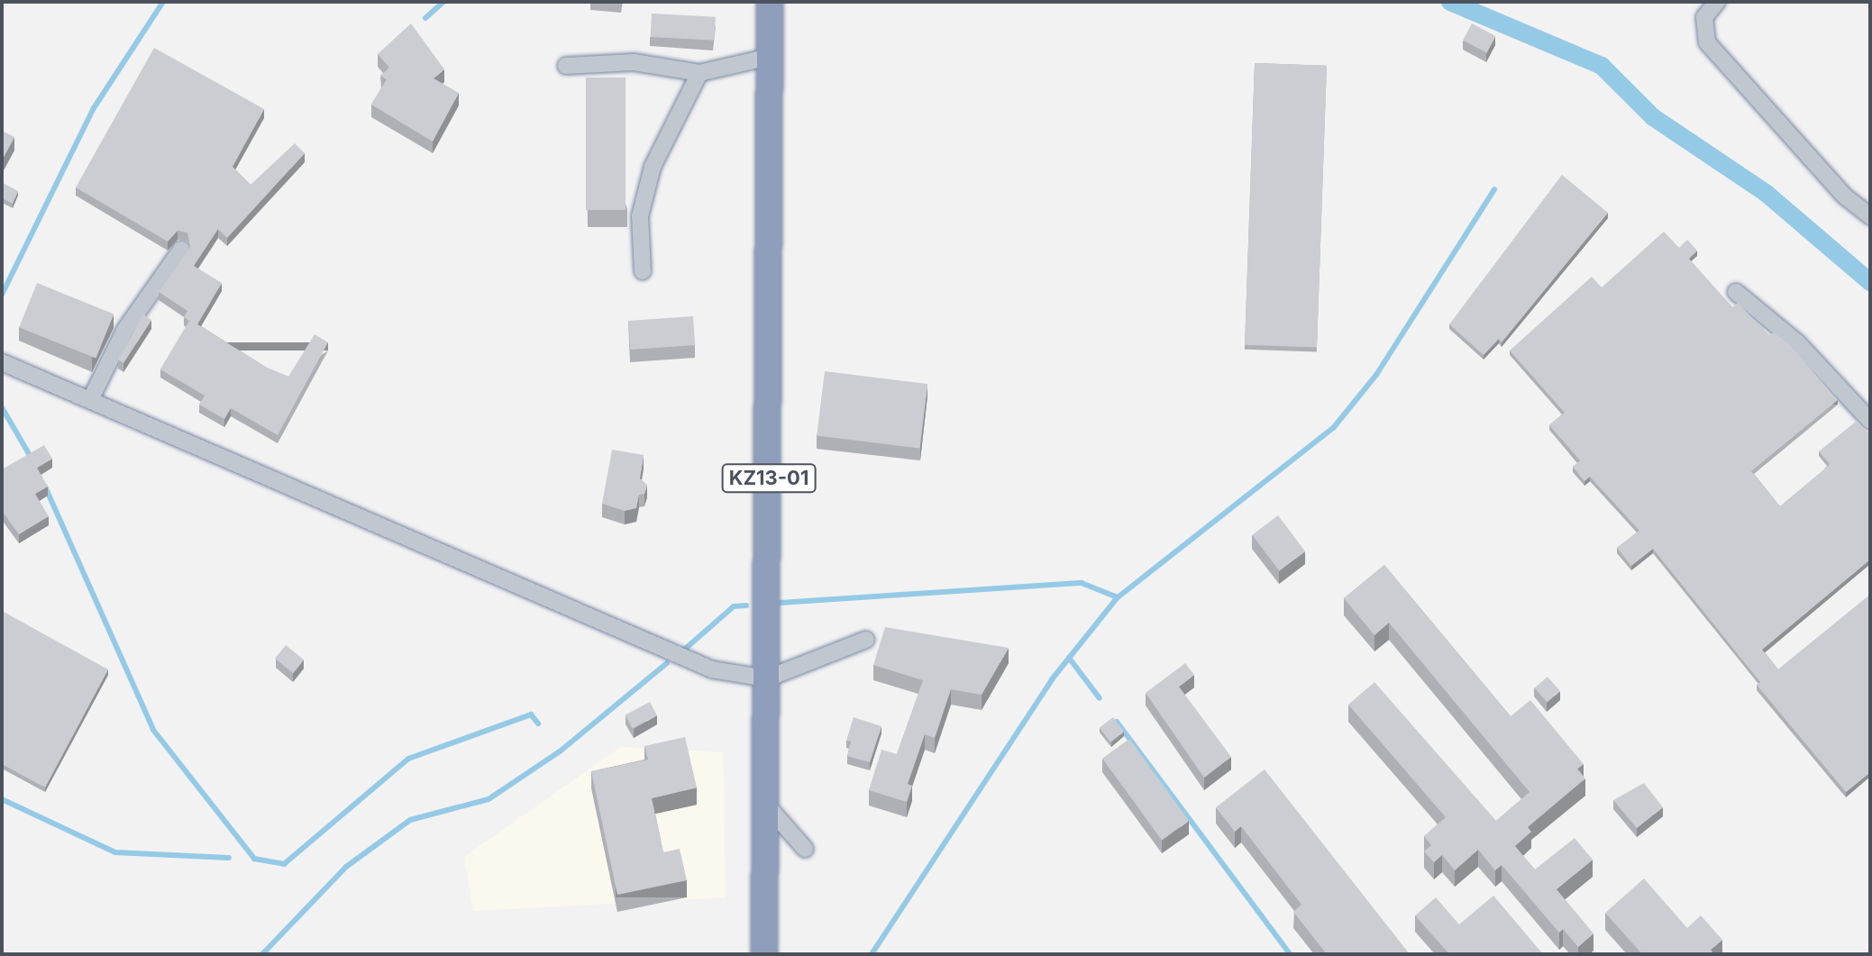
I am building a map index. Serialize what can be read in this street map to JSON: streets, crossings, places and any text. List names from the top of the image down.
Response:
{
  "streets": {
    "highway": ["KZ13-01"]
  }
}
